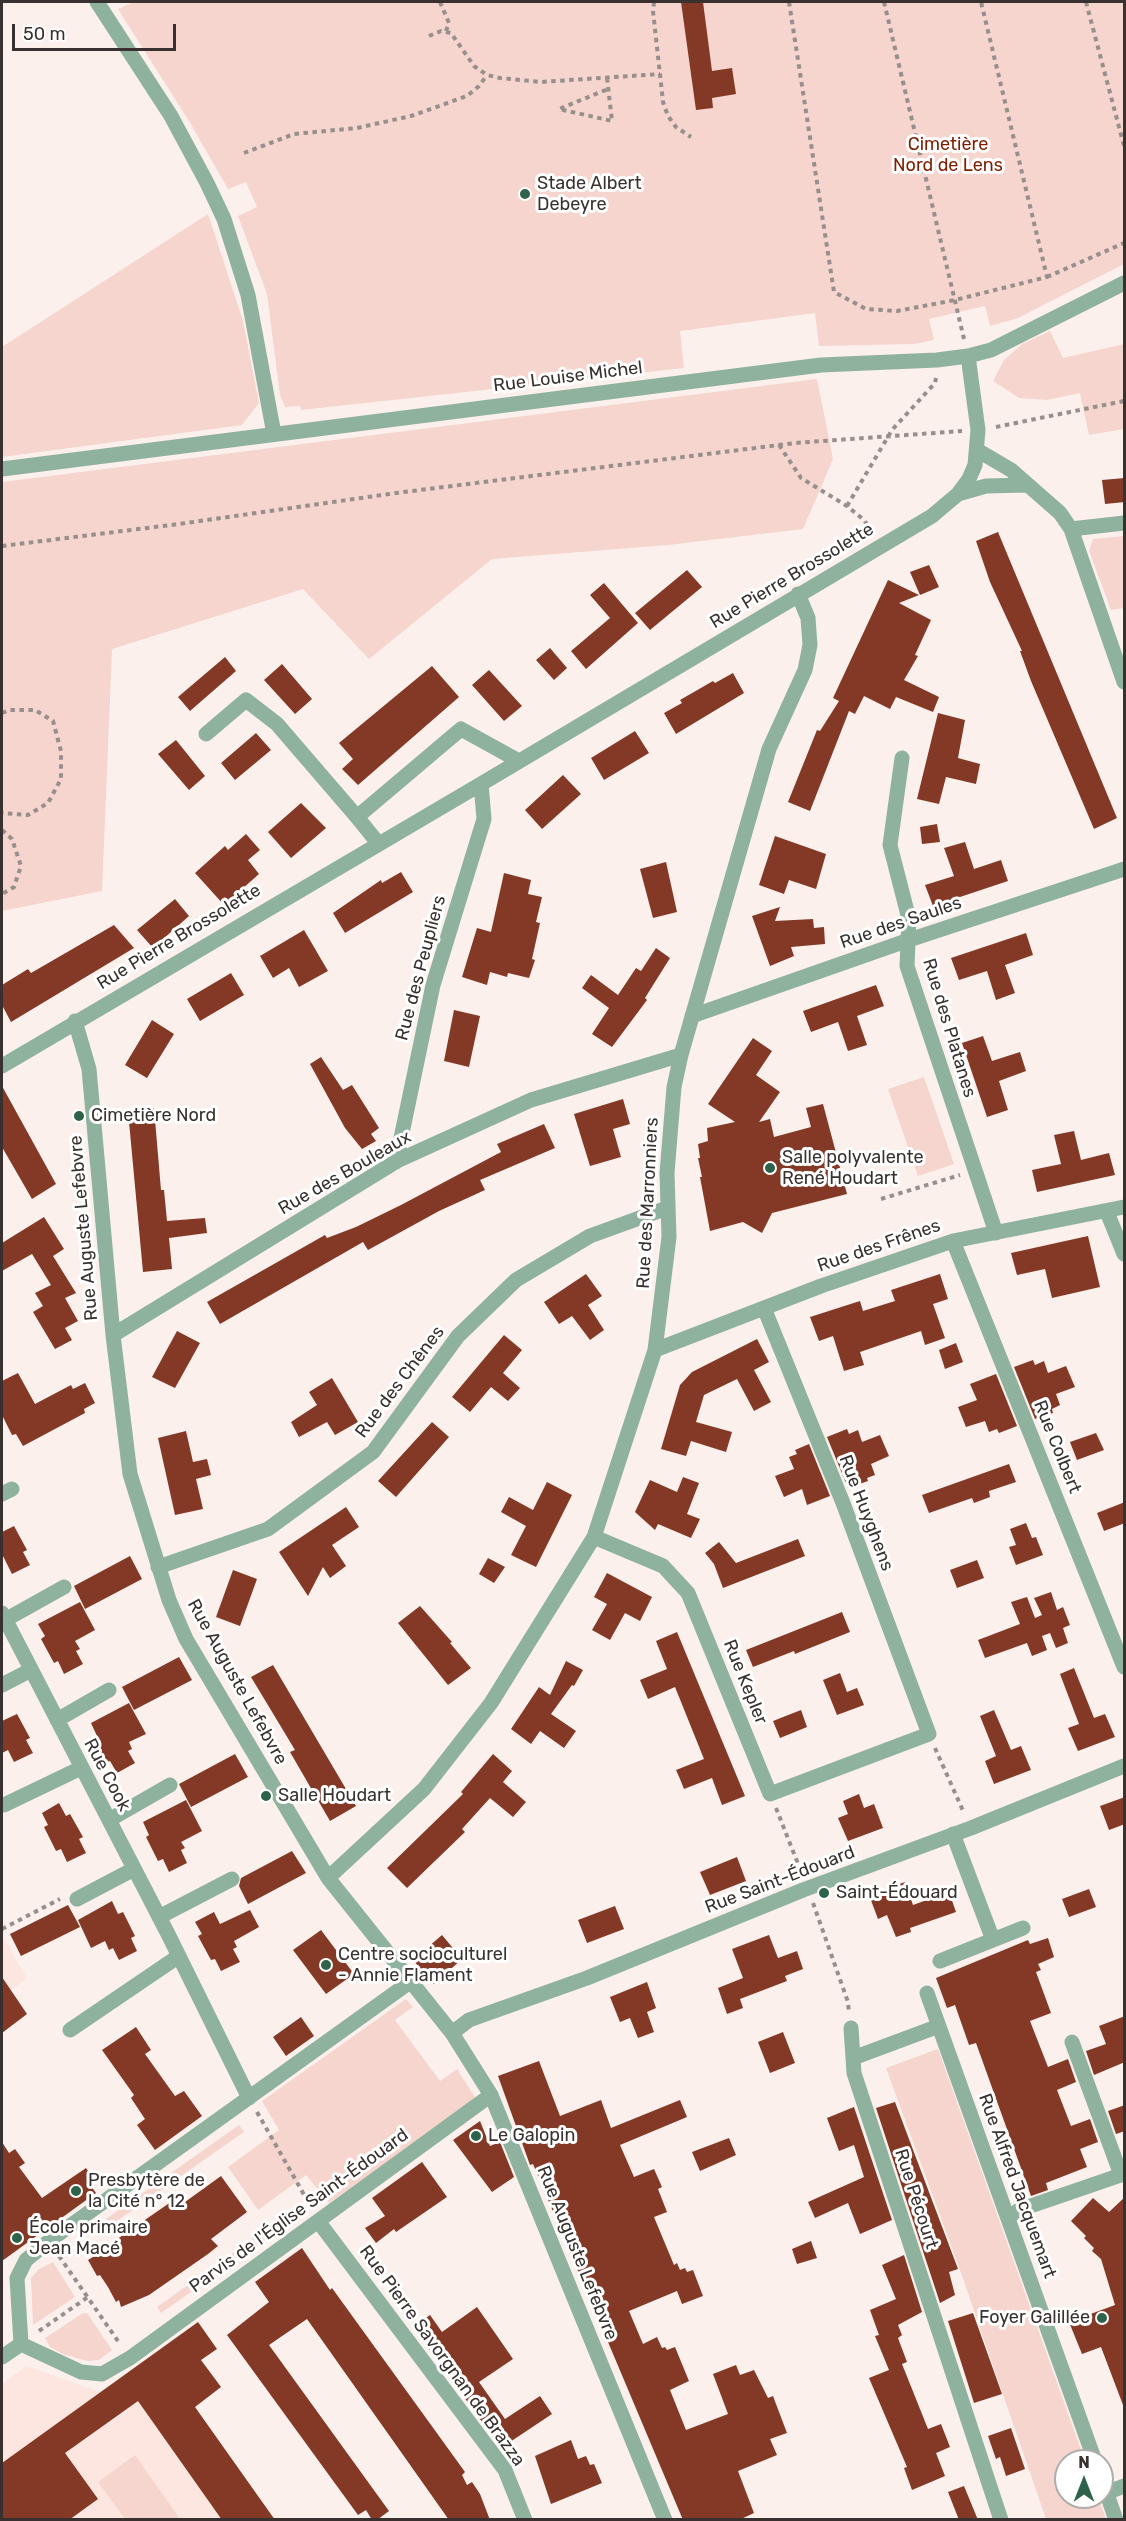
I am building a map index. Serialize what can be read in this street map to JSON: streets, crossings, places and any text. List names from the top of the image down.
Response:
{
  "streets": {
    "street": [
      "Rue Louise Michel",
      "Rue Pierre Brossolette",
      "Rue des Saules",
      "Rue des Peupliers",
      "Rue des Platanes",
      "Rue des Bouleaux",
      "Rue des Marronniers",
      "Rue Auguste Lefebvre",
      "Rue des Frênes",
      "Rue des Chênes",
      "Rue Colbert",
      "Rue Huyghens",
      "Rue Kepler",
      "Rue Cook",
      "Rue Saint-Édouard",
      "Rue Alfred Jacquemart",
      "Rue Pécourt",
      "Parvis de l'Église Saint-Édouard",
      "Rue Pierre Savorgnan de Brazza"
    ]
  },
  "crossings": [
    ["Rue Louise Michel", "Rue Pierre Brossolette"],
    ["Rue Pierre Brossolette", "Rue des Peupliers"],
    ["Rue Pierre Brossolette", "Rue des Marronniers"],
    ["Rue Pierre Brossolette", "Rue Auguste Lefebvre"],
    ["Rue des Saules", "Rue des Platanes"],
    ["Rue des Saules", "Rue des Marronniers"],
    ["Rue des Peupliers", "Rue des Bouleaux"],
    ["Rue des Platanes", "Rue des Frênes"],
    ["Rue des Bouleaux", "Rue des Marronniers"],
    ["Rue des Bouleaux", "Rue Auguste Lefebvre"],
    ["Rue des Marronniers", "Rue Auguste Lefebvre"],
    ["Rue des Marronniers", "Rue des Frênes"],
    ["Rue des Marronniers", "Rue des Chênes"],
    ["Rue des Marronniers", "Rue Kepler"],
    ["Rue Auguste Lefebvre", "Rue des Chênes"],
    ["Rue Auguste Lefebvre", "Rue Saint-Édouard"],
    ["Rue Auguste Lefebvre", "Parvis de l'Église Saint-Édouard"],
    ["Rue des Frênes", "Rue Colbert"],
    ["Rue des Frênes", "Rue Huyghens"],
    ["Parvis de l'Église Saint-Édouard", "Rue Pierre Savorgnan de Brazza"]
  ],
  "parks": ["Cimetière Nord de Lens"],
  "places": [
    "Stade Albert Debeyre",
    "Cimetière Nord",
    "Salle polyvalente René Houdart",
    "Salle Houdart",
    "Saint-Édouard",
    "Centre socioculturel - Annie Flament",
    "Le Galopin",
    "Presbytère de la Cité n° 12",
    "École primaire Jean Macé",
    "Foyer Galillée"
  ],
  "scale_bar": "50 m",
  "north": "top"
}
